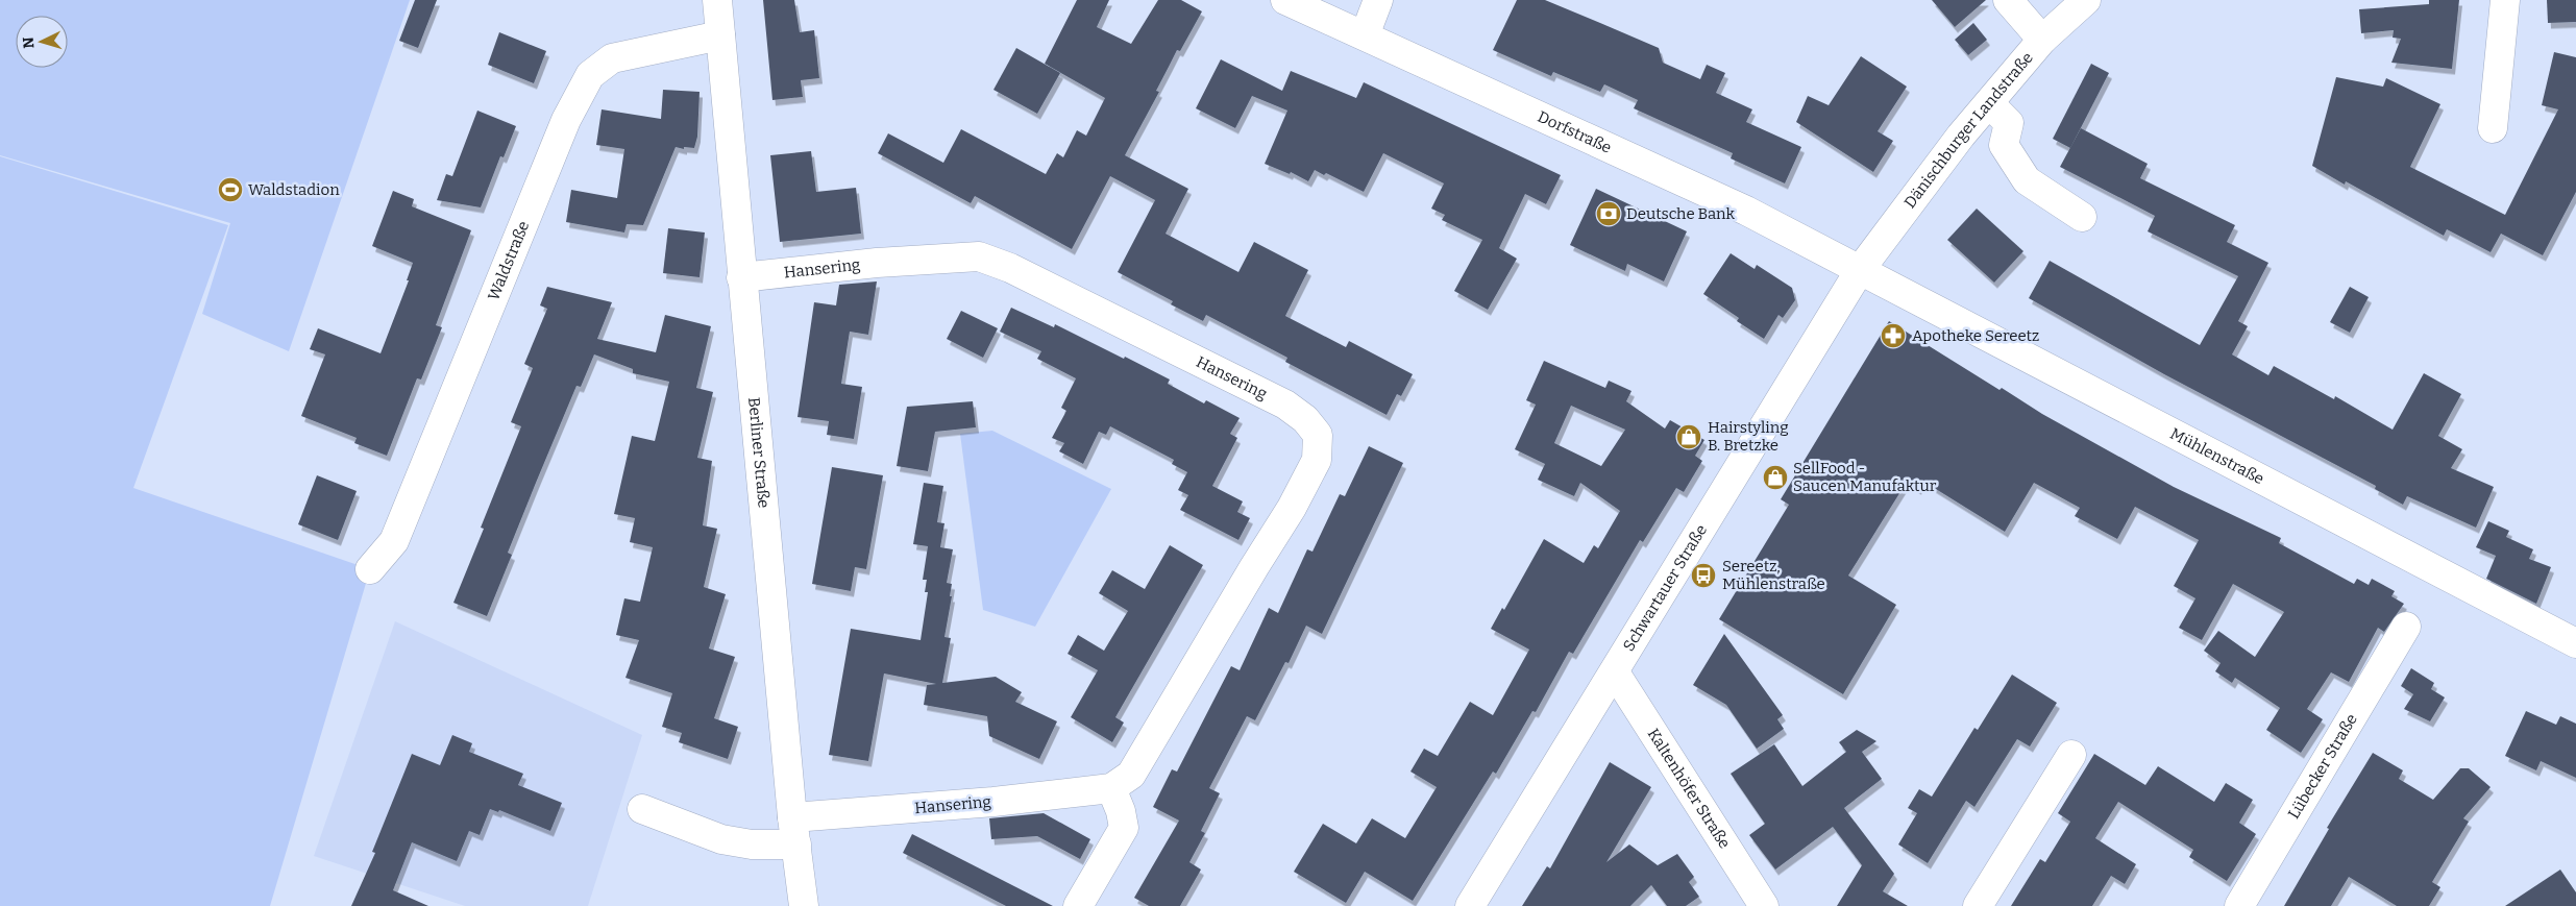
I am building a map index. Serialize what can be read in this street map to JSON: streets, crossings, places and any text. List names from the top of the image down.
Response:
{
  "streets": {
    "street": [
      "Dorfstraße",
      "Dänischburger Landstraße",
      "Waldstraße",
      "Hansering",
      "Berliner Straße",
      "Mühlenstraße",
      "Schwartauer Straße",
      "Lübecker Straße",
      "Kaltenhöfer Straße"
    ]
  },
  "crossings": [
    ["Dorfstraße", "Dänischburger Landstraße"],
    ["Dorfstraße", "Mühlenstraße"],
    ["Dorfstraße", "Schwartauer Straße"],
    ["Dänischburger Landstraße", "Mühlenstraße"],
    ["Dänischburger Landstraße", "Schwartauer Straße"],
    ["Waldstraße", "Berliner Straße"],
    ["Hansering", "Berliner Straße"],
    ["Mühlenstraße", "Schwartauer Straße"],
    ["Schwartauer Straße", "Kaltenhöfer Straße"]
  ],
  "places": {
    "sports": ["Waldstadion"],
    "bank": ["Deutsche Bank"],
    "pharmacy": ["Apotheke Sereetz"],
    "shop": ["Hairstyling B. Bretzke", "SellFood - Saucen Manufaktur"],
    "bus stop": ["Sereetz, Mühlenstraße"]
  },
  "north": "left"
}
